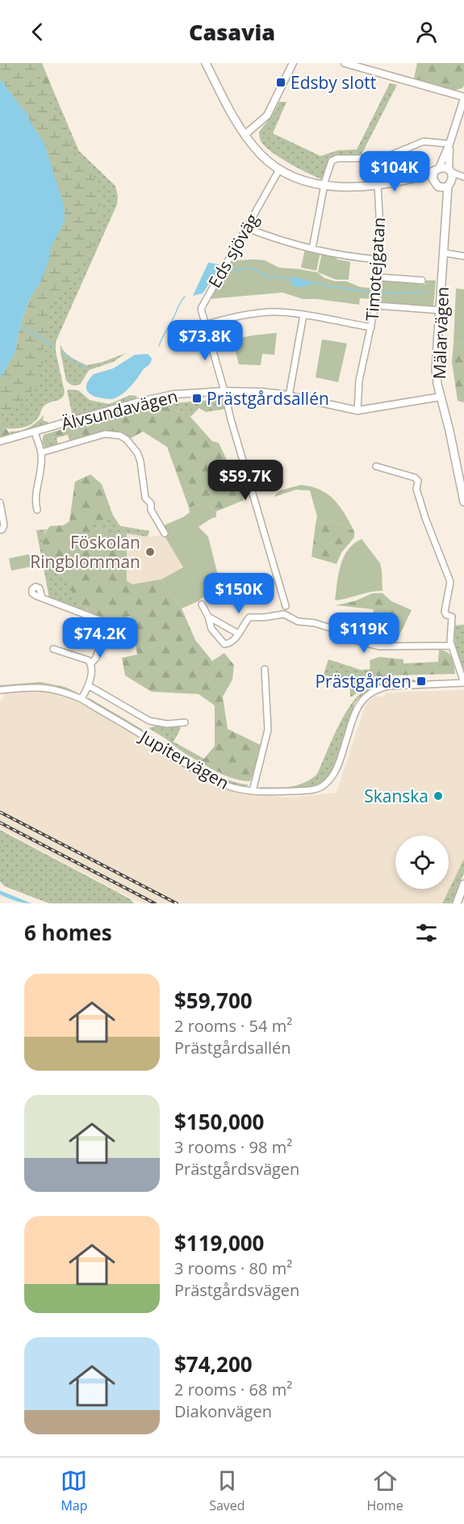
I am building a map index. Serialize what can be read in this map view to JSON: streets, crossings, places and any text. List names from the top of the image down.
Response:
{
  "streets": {
    "main road": ["Mälarvägen"],
    "street": [
      "Eds sjöväg",
      "Timotejgatan",
      "Älvsundavägen",
      "Jupitervägen"
    ]
  },
  "crossings": [
    ["Eds sjöväg", "Älvsundavägen"],
    ["Timotejgatan", "Älvsundavägen"],
    ["Mälarvägen", "Älvsundavägen"]
  ],
  "places": {
    "transit": ["Edsby slott", "Prästgårdsallén", "Prästgården"],
    "other": ["Föskolan Ringblomman", "Skanska"]
  },
  "page": {
    "header": "Casavia",
    "price": [
      "$104K",
      "$73.8K",
      "$59.7K",
      "$150K",
      "$119K",
      "$74.2K"
    ],
    "heading": "6 homes",
    "list": [
      {
        "name": "$59,700",
        "note": "2 rooms · 54 m² · Prästgårdsallén"
      },
      {
        "name": "$150,000",
        "note": "3 rooms · 98 m² · Prästgårdsvägen"
      },
      {
        "name": "$119,000",
        "note": "3 rooms · 80 m² · Prästgårdsvägen"
      },
      {
        "name": "$74,200",
        "note": "2 rooms · 68 m² · Diakonvägen"
      }
    ],
    "tabs": ["Map", "Saved", "Home"]
  }
}
